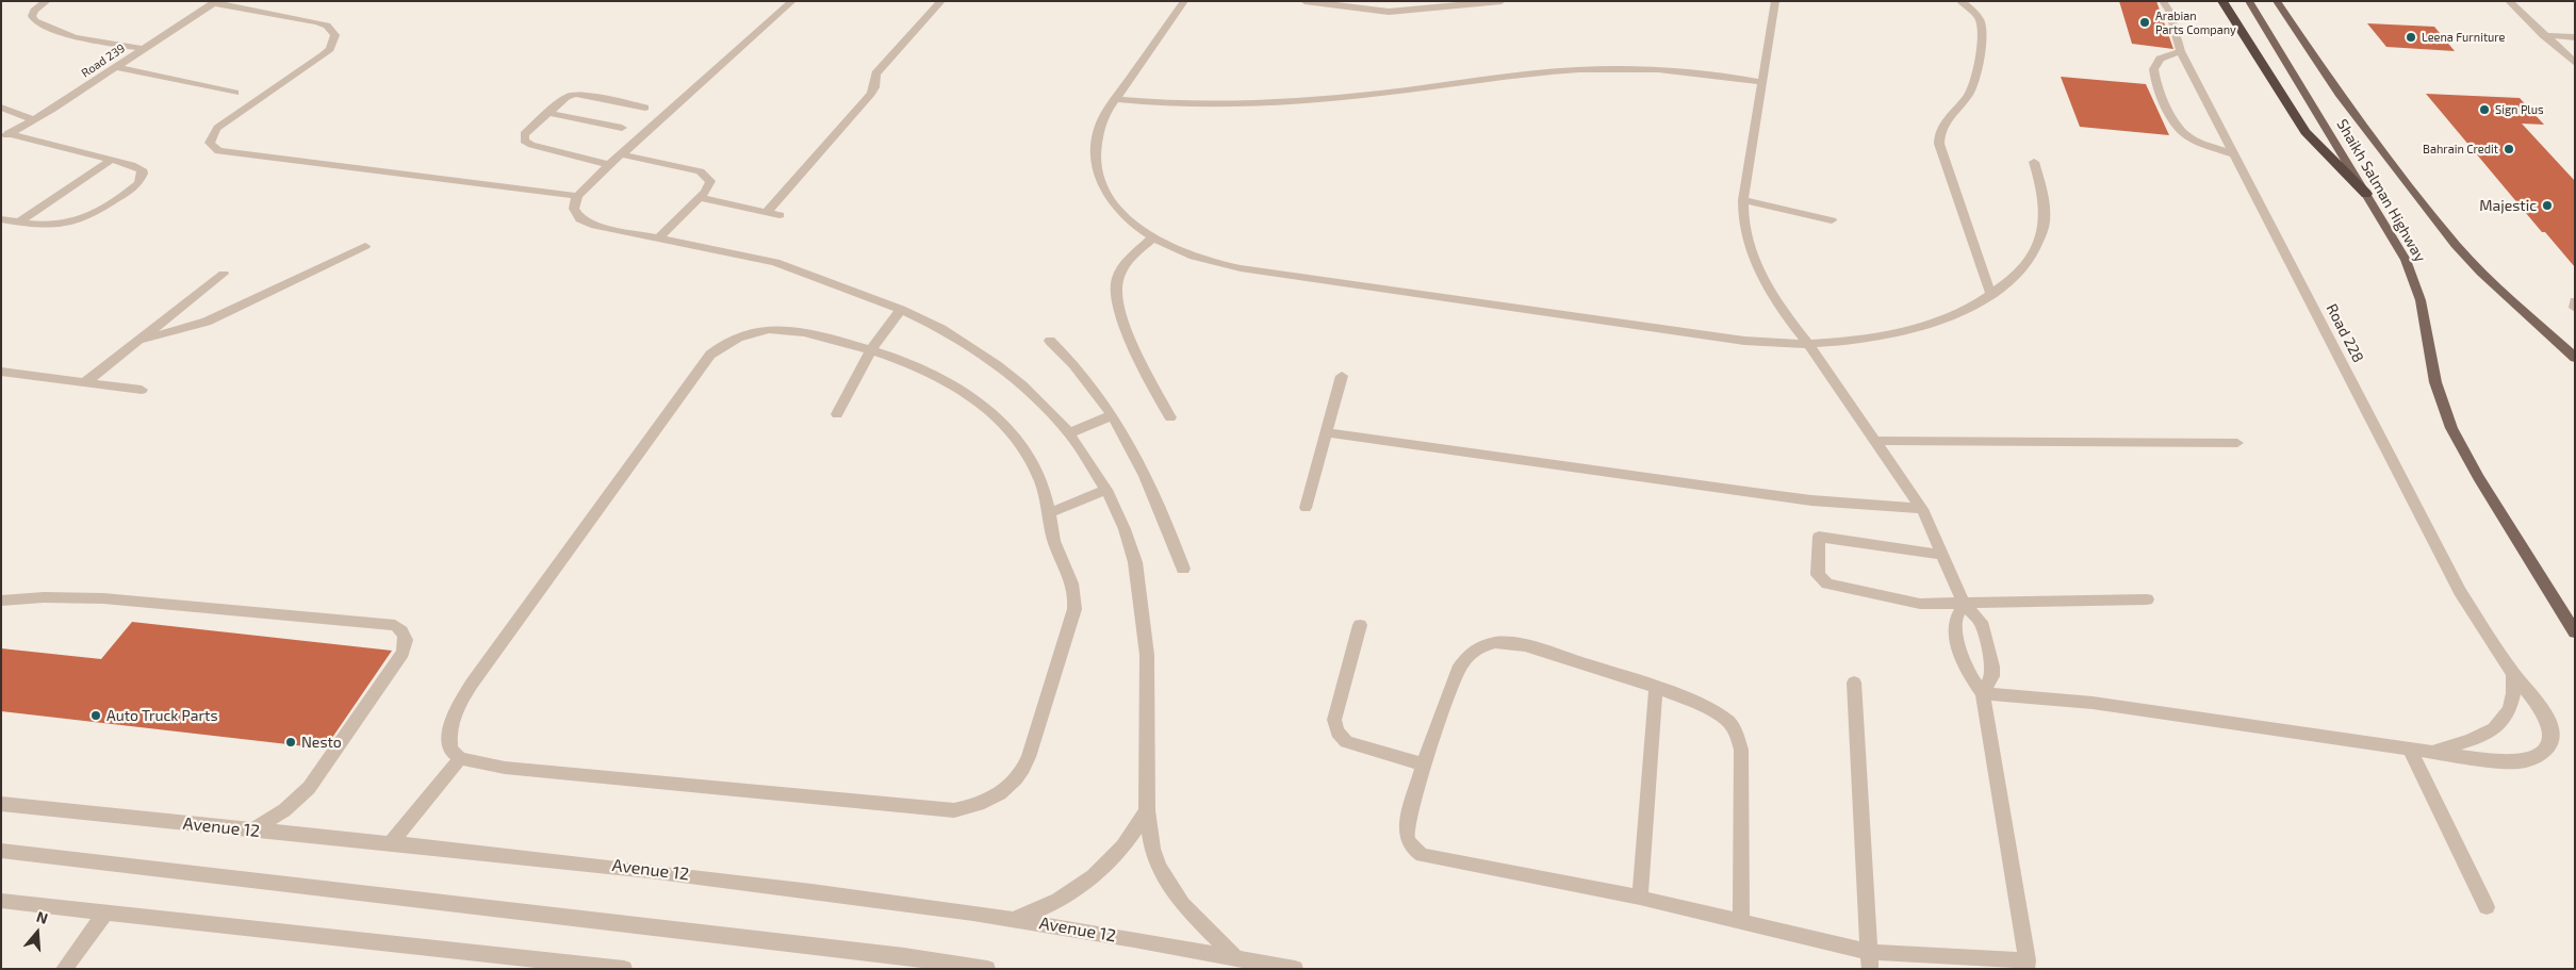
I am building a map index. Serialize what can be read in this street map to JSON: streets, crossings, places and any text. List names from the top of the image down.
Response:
{
  "streets": {
    "main road": ["Shaikh Salman Highway"],
    "street": ["Road 239", "Road 228", "Avenue 12"]
  },
  "places": [
    "Arabian Parts Company",
    "Leena Furniture",
    "Sign Plus",
    "Bahrain Credit",
    "Majestic",
    "Auto Truck Parts",
    "Nesto"
  ],
  "north": "top"
}
